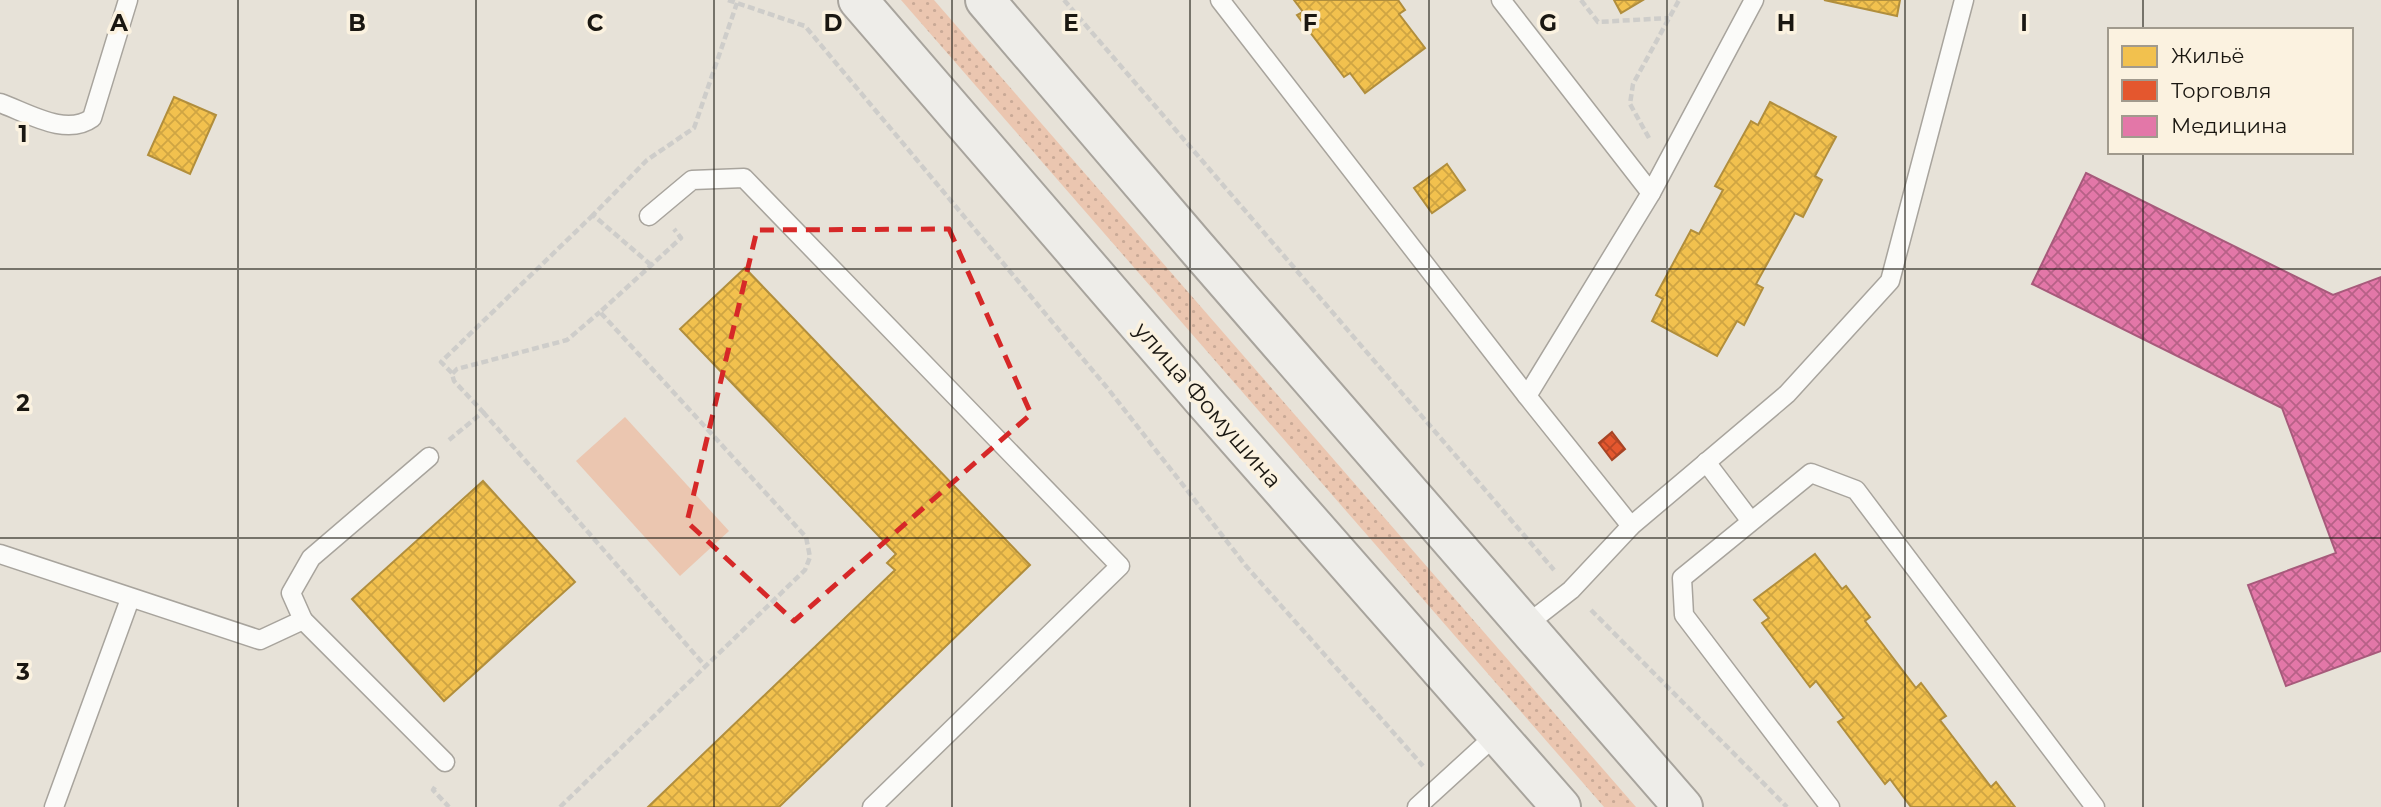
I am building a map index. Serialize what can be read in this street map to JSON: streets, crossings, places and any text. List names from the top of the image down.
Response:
{
  "streets": {
    "main road": ["улица Фомушина"]
  },
  "legend": ["Жильё", "Торговля", "Медицина"],
  "grid": {
    "columns": [
      "A",
      "B",
      "C",
      "D",
      "E",
      "F",
      "G",
      "H",
      "I"
    ],
    "rows": ["1", "2", "3"]
  }
}
